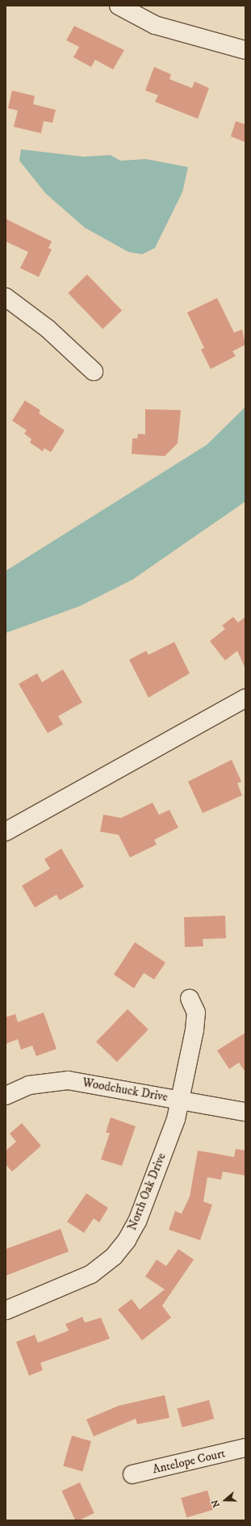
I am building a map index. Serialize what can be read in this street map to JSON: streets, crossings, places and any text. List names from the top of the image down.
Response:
{
  "streets": {
    "street": ["Woodchuck Drive", "North Oak Drive", "Antelope Court"]
  },
  "crossings": [
    ["Woodchuck Drive", "North Oak Drive"]
  ],
  "north": "left"
}
